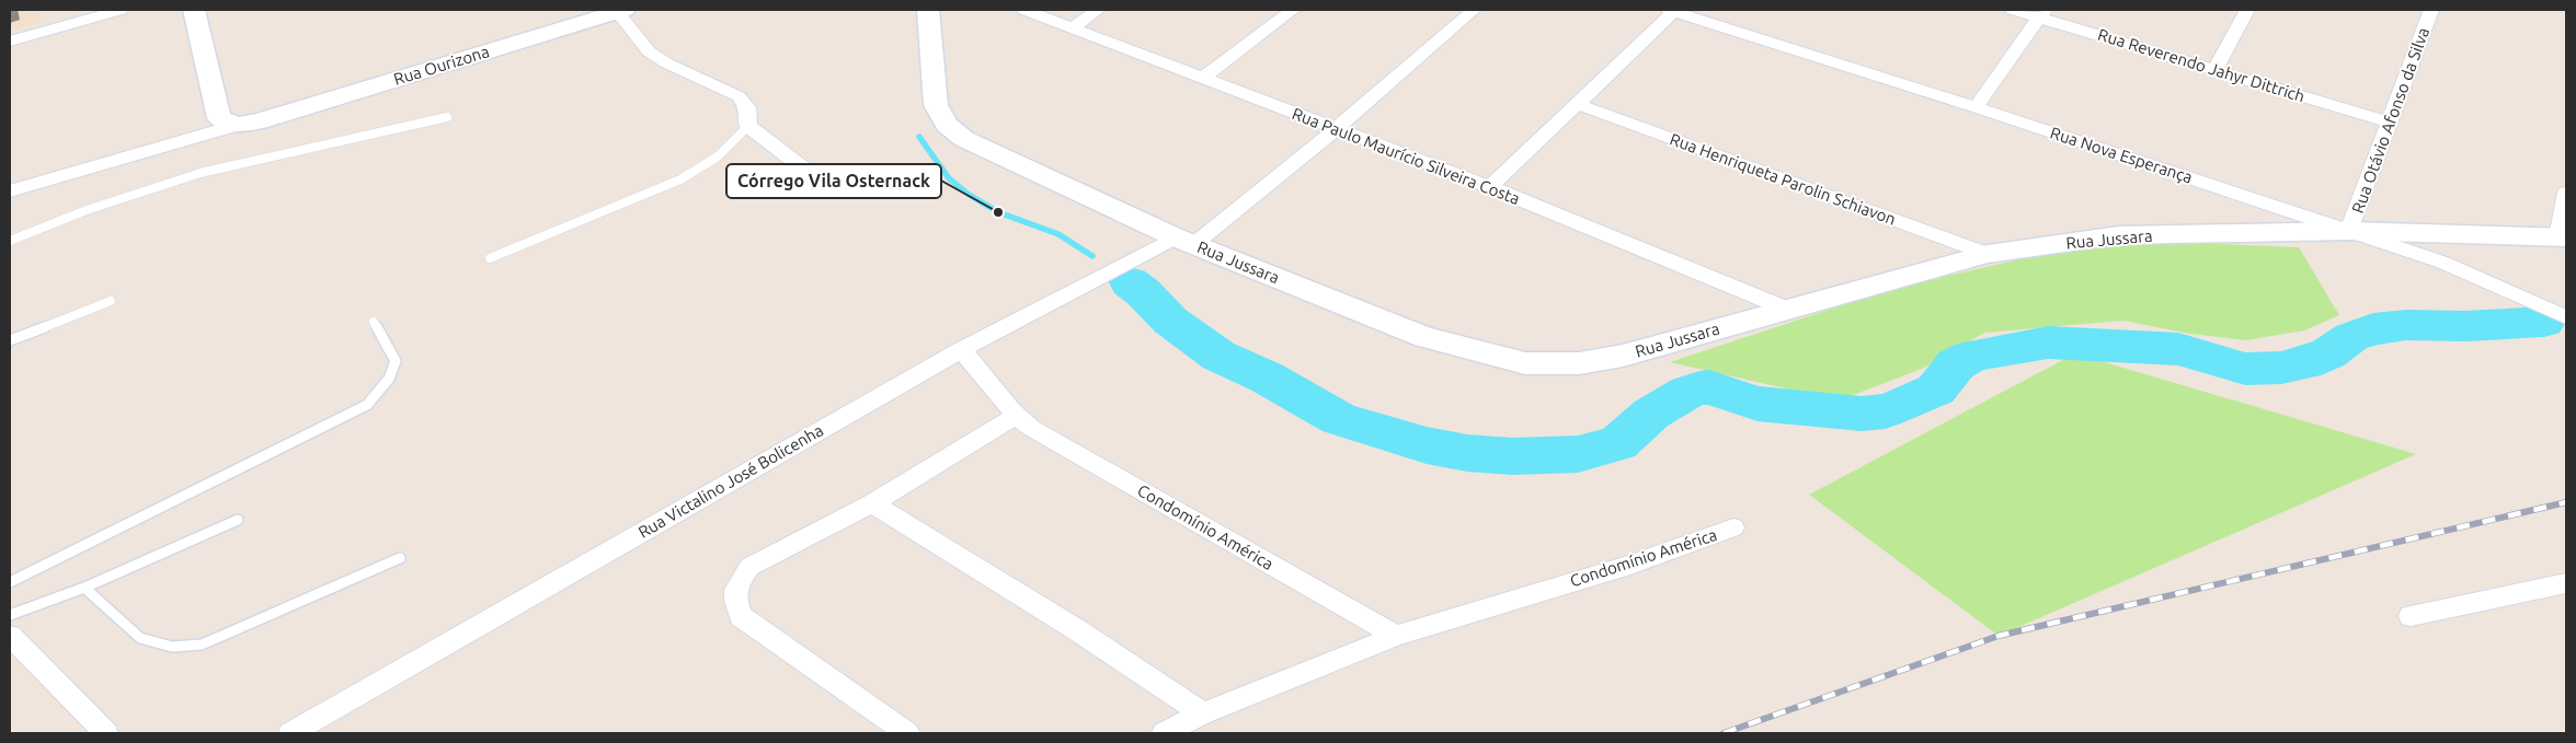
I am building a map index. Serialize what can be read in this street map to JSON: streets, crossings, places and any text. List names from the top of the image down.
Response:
{
  "streets": {
    "street": [
      "Rua Ourizona",
      "Rua Reverendo Jahyr Dittrich",
      "Rua Otávio Afonso da Silva",
      "Rua Nova Esperança",
      "Rua Paulo Maurício Silveira Costa",
      "Rua Henriqueta Parolin Schiavon",
      "Rua Jussara",
      "Rua Victalino José Bolicenha",
      "Condomínio América"
    ]
  },
  "crossings": [
    ["Rua Reverendo Jahyr Dittrich", "Rua Otávio Afonso da Silva"],
    ["Rua Otávio Afonso da Silva", "Rua Nova Esperança"],
    ["Rua Otávio Afonso da Silva", "Rua Jussara"],
    ["Rua Nova Esperança", "Rua Jussara"],
    ["Rua Paulo Maurício Silveira Costa", "Rua Jussara"],
    ["Rua Henriqueta Parolin Schiavon", "Rua Jussara"],
    ["Rua Jussara", "Rua Victalino José Bolicenha"],
    ["Rua Victalino José Bolicenha", "Condomínio América"]
  ],
  "places": ["Córrego Vila Osternack"]
}
